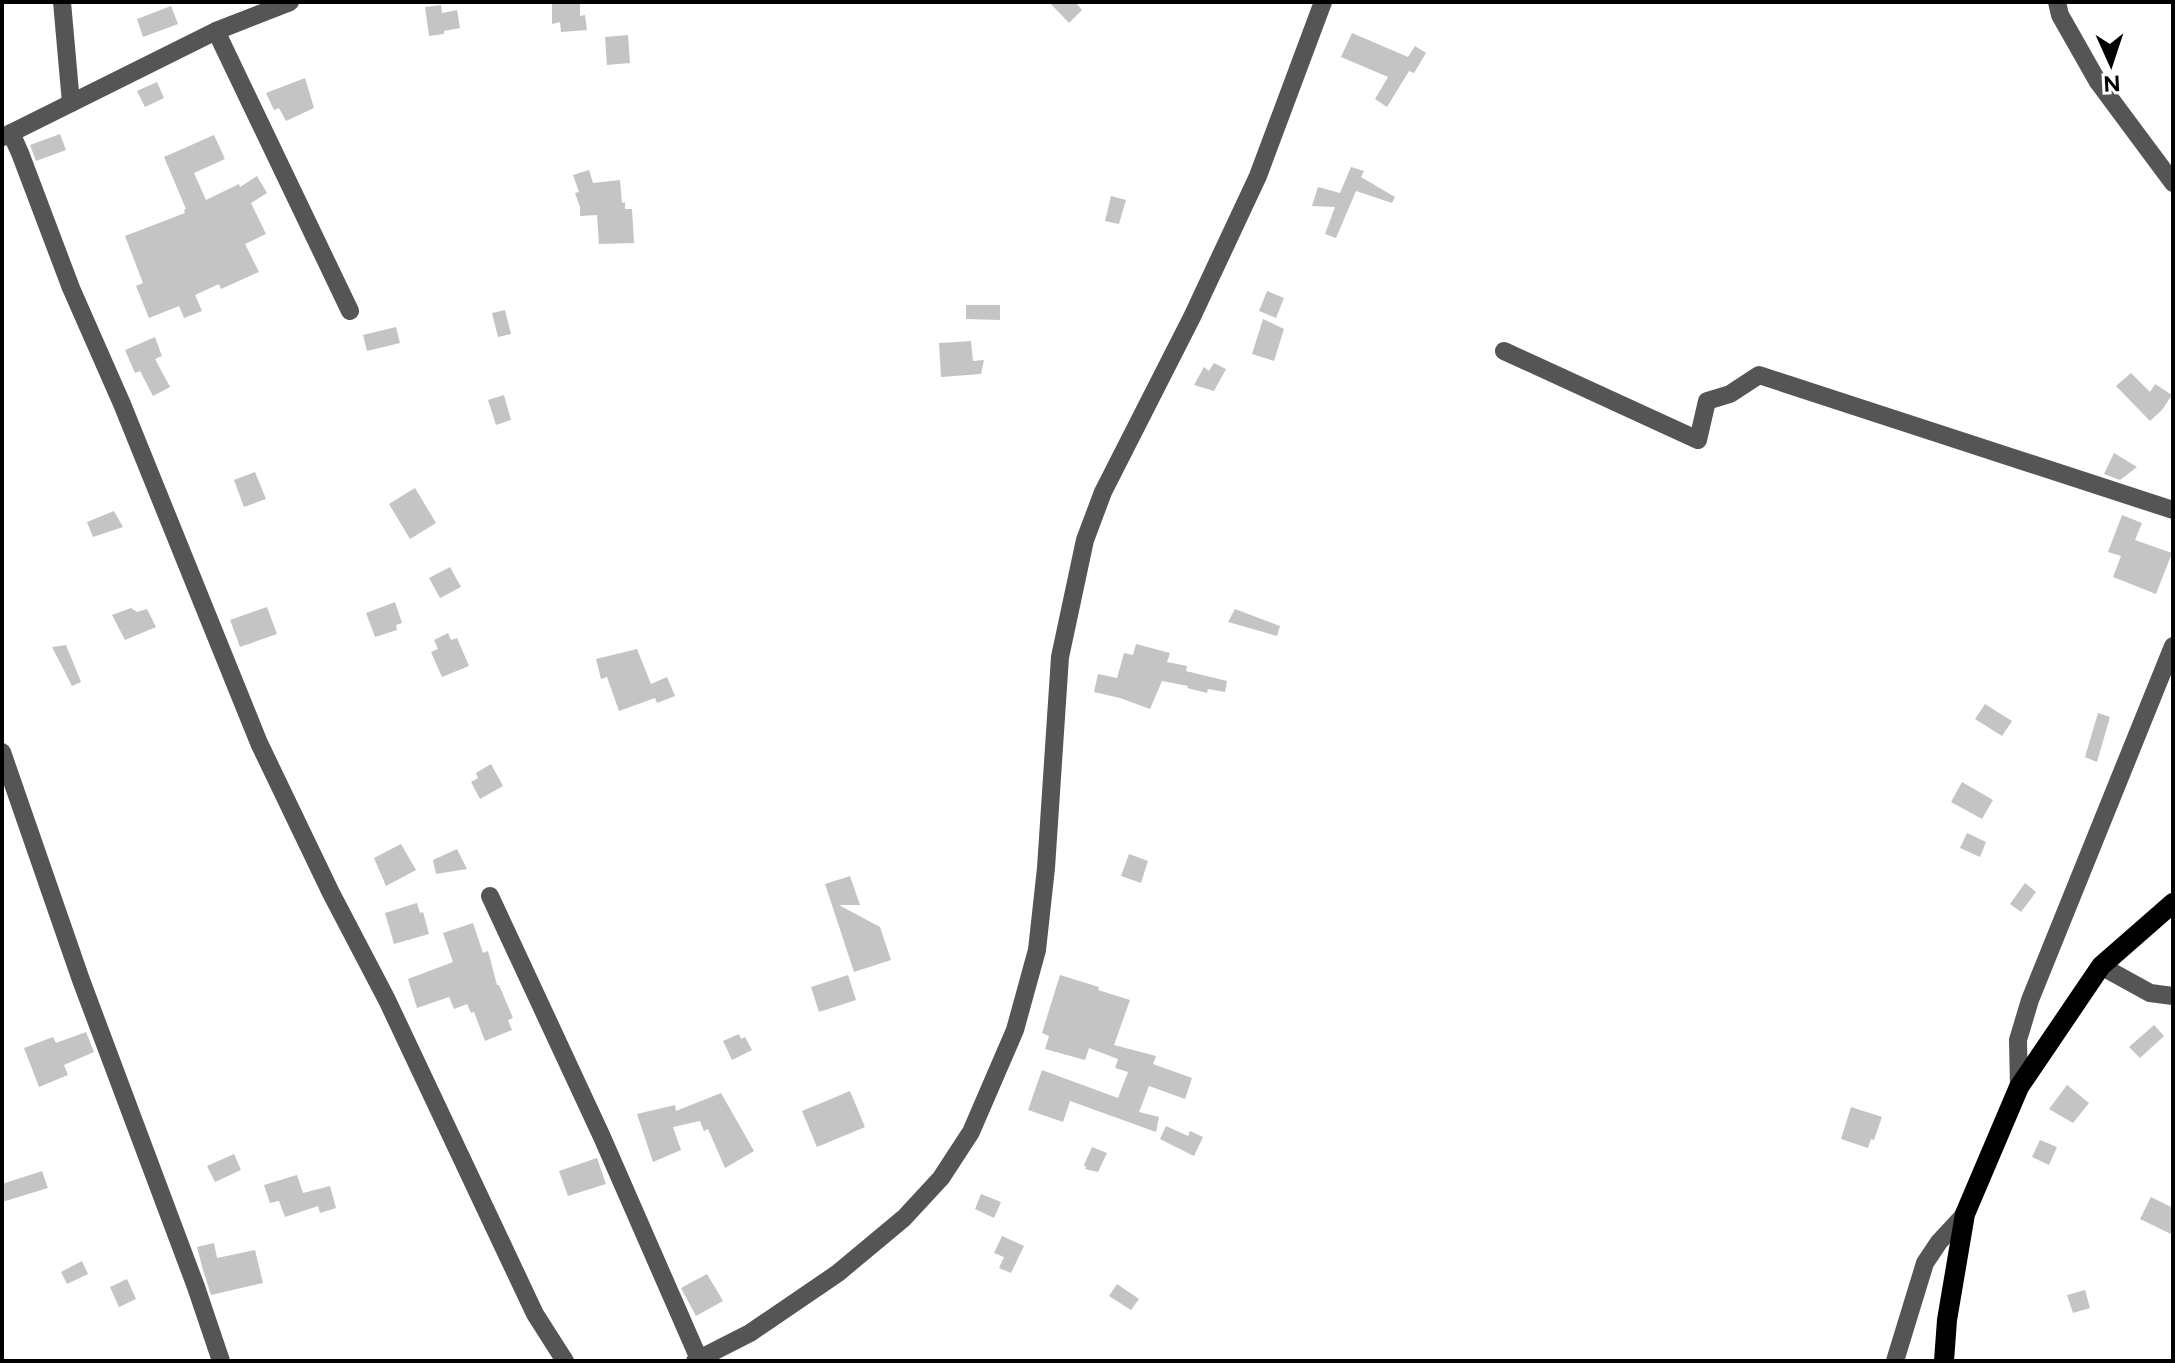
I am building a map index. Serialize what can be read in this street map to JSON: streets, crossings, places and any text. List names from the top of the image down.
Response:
{
  "north": "bottom"
}
